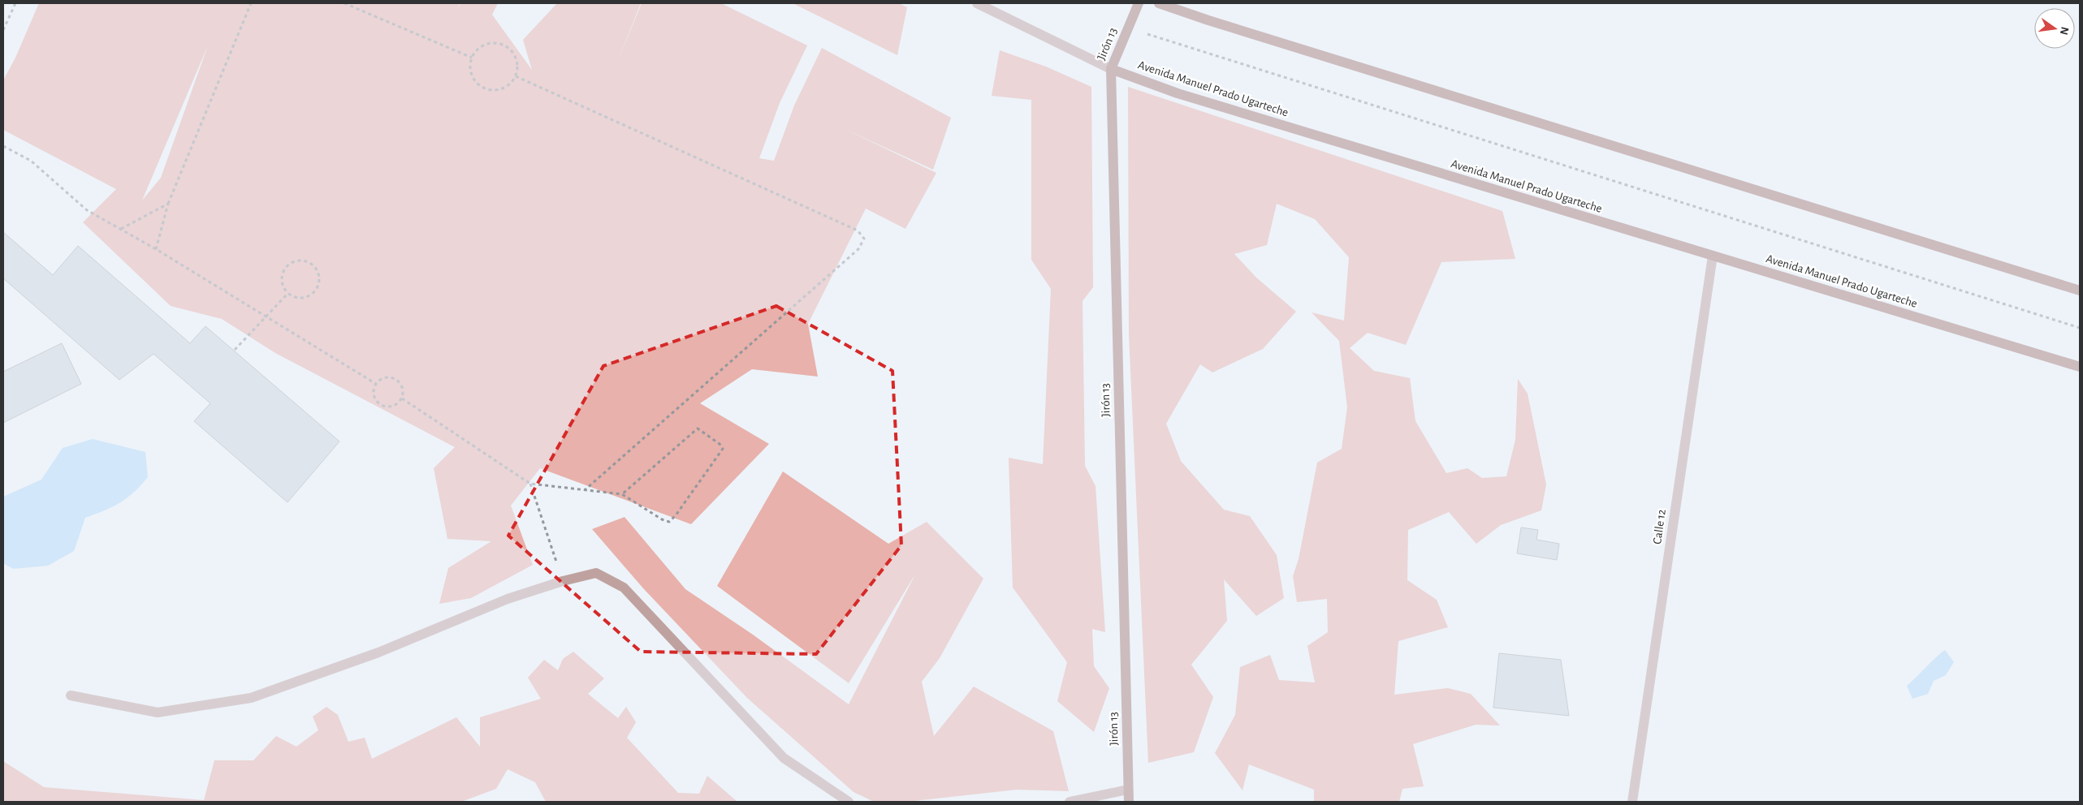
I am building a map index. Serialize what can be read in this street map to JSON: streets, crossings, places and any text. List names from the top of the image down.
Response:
{
  "streets": {
    "street": ["Jirón 13", "Avenida Manuel Prado Ugarteche", "Calle 12"]
  },
  "crossings": [
    ["Jirón 13", "Avenida Manuel Prado Ugarteche"],
    ["Avenida Manuel Prado Ugarteche", "Calle 12"]
  ],
  "north": "right"
}
